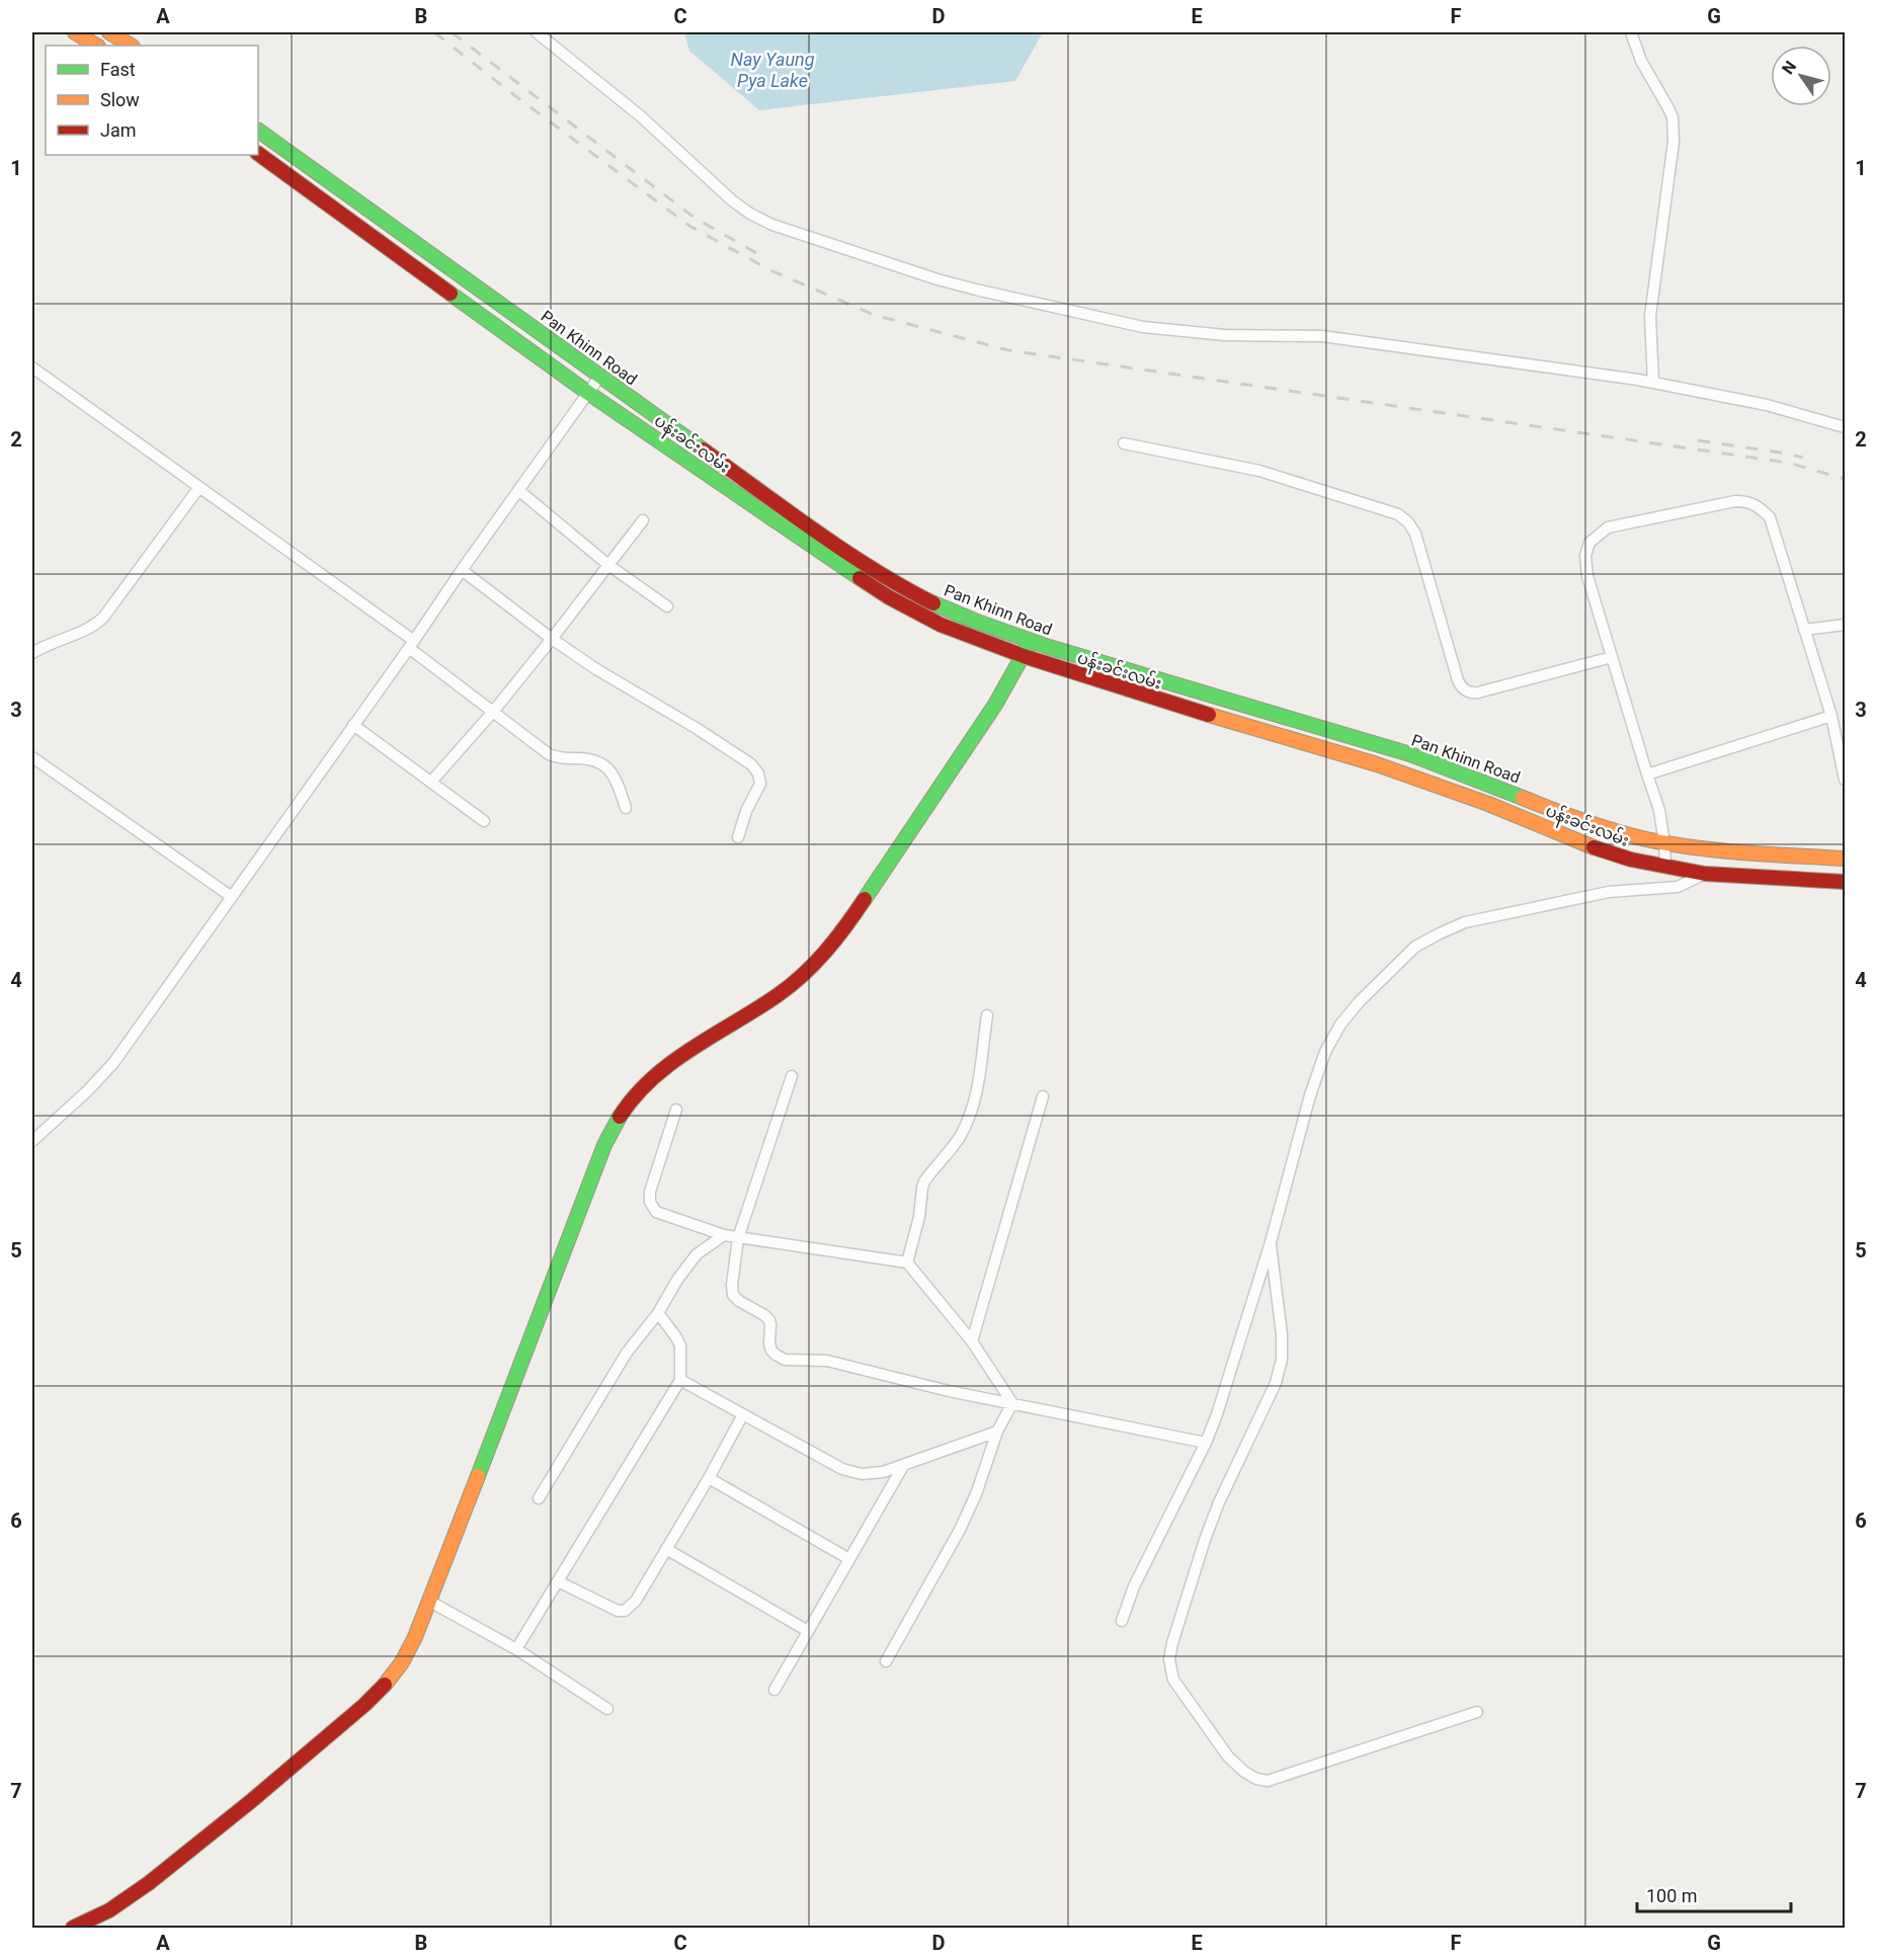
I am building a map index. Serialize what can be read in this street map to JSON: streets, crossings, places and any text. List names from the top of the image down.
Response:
{
  "streets": {
    "main road": ["Pan Khinn Road", "ပန်းခင်းလမ်း"]
  },
  "water": ["Nay Yaung Pya Lake"],
  "legend": ["Fast", "Slow", "Jam"],
  "scale_bar": "100 m",
  "north": "top left",
  "grid": {
    "columns": [
      "A",
      "B",
      "C",
      "D",
      "E",
      "F",
      "G"
    ],
    "rows": [
      "1",
      "2",
      "3",
      "4",
      "5",
      "6",
      "7"
    ]
  }
}
